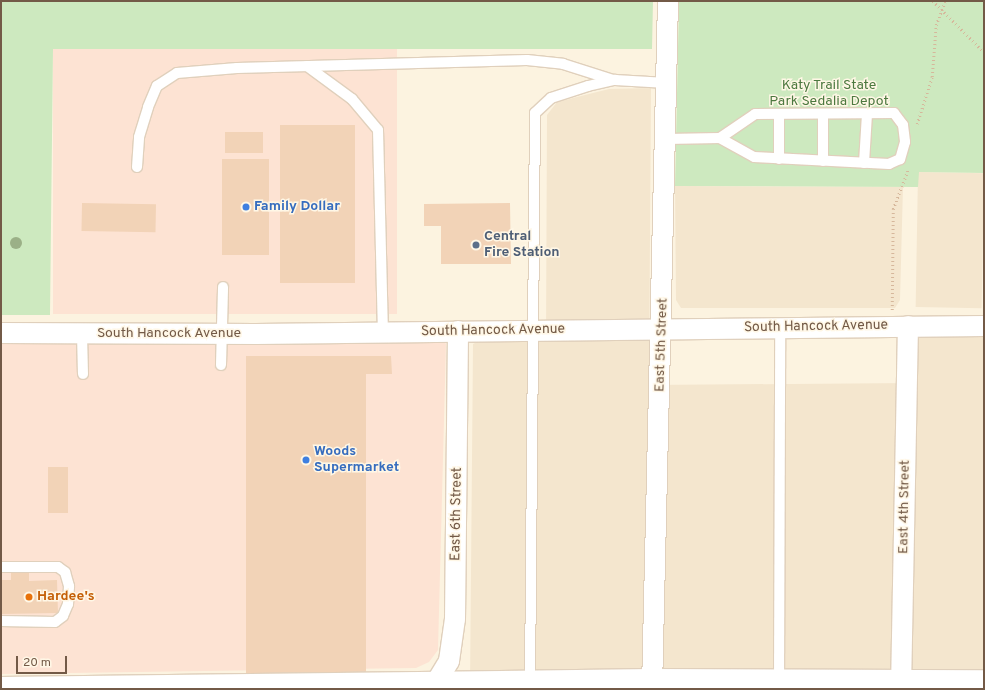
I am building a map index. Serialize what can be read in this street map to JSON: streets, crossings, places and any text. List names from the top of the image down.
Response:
{
  "streets": {
    "street": [
      "South Hancock Avenue",
      "East 5th Street",
      "East 4th Street",
      "East 6th Street"
    ]
  },
  "crossings": [
    ["South Hancock Avenue", "East 5th Street"],
    ["South Hancock Avenue", "East 4th Street"],
    ["South Hancock Avenue", "East 6th Street"]
  ],
  "parks": ["Katy Trail State Park Sedalia Depot"],
  "places": [
    "Family Dollar",
    "Central Fire Station",
    "Woods Supermarket",
    "Hardee's"
  ],
  "scale_bar": "20 m"
}
